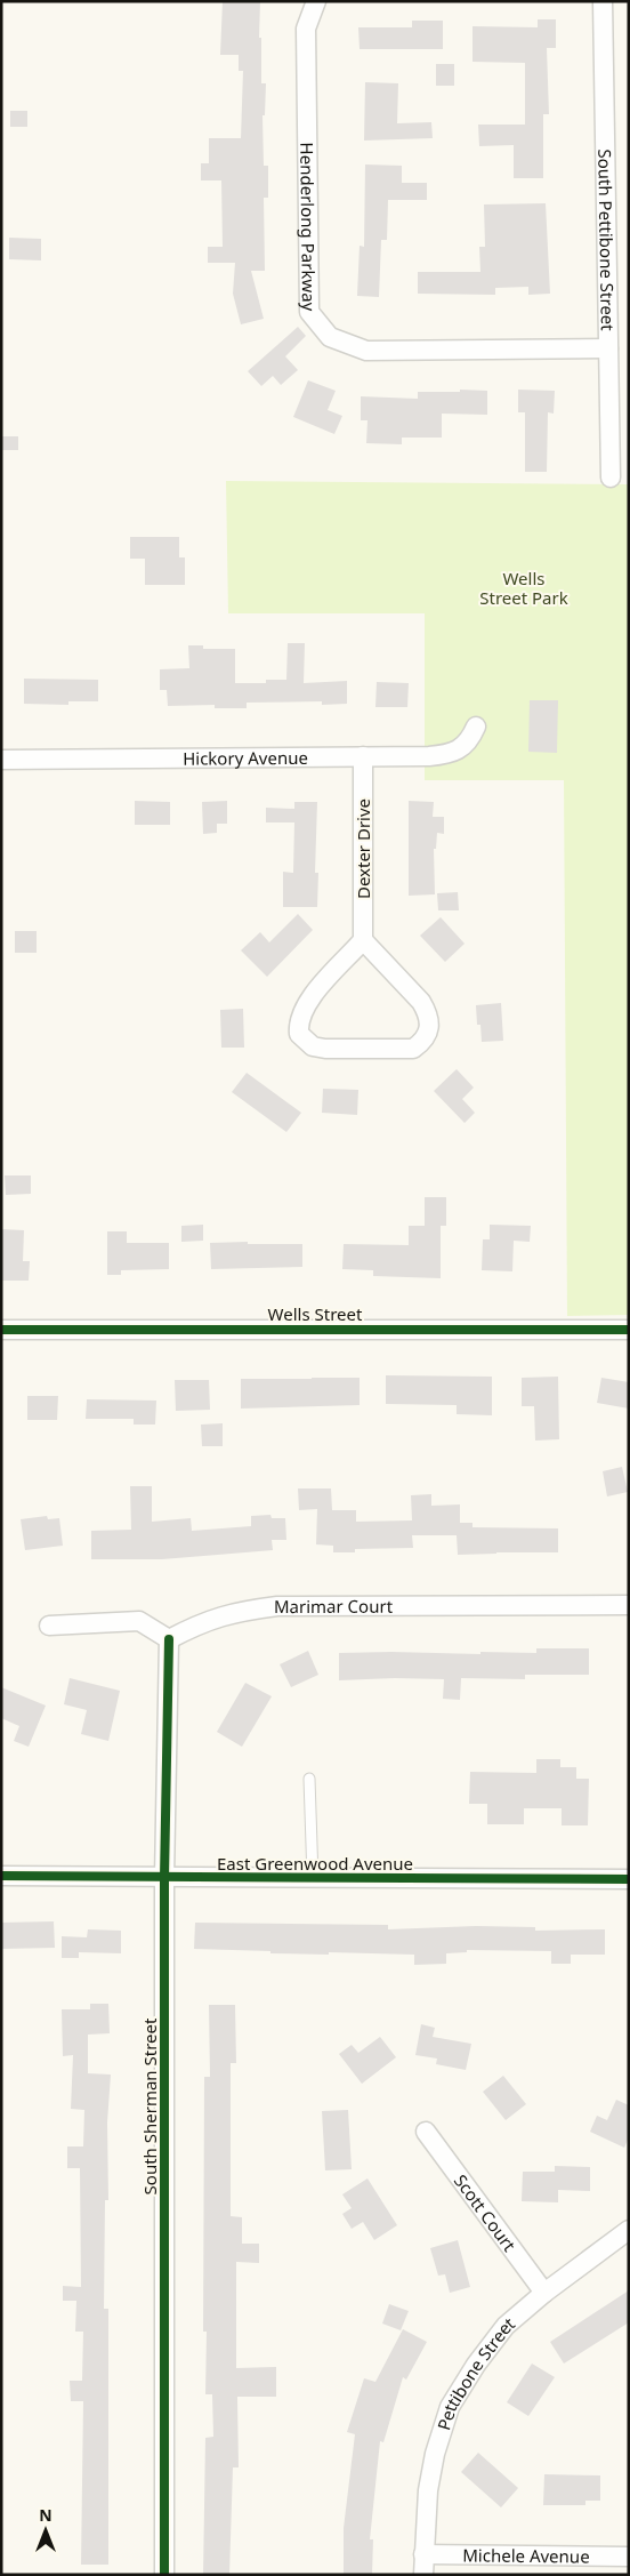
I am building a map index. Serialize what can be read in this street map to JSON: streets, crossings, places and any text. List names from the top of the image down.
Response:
{
  "streets": {
    "street": [
      "Henderlong Parkway",
      "South Pettibone Street",
      "Hickory Avenue",
      "Dexter Drive",
      "Wells Street",
      "Marimar Court",
      "East Greenwood Avenue",
      "South Sherman Street",
      "Scott Court",
      "Pettibone Street",
      "Michele Avenue"
    ]
  },
  "crossings": [
    ["Henderlong Parkway", "South Pettibone Street"],
    ["Hickory Avenue", "Dexter Drive"],
    ["Marimar Court", "South Sherman Street"],
    ["East Greenwood Avenue", "South Sherman Street"],
    ["Scott Court", "Pettibone Street"],
    ["Pettibone Street", "Michele Avenue"]
  ],
  "parks": ["Wells Street Park"],
  "north": "top"
}
